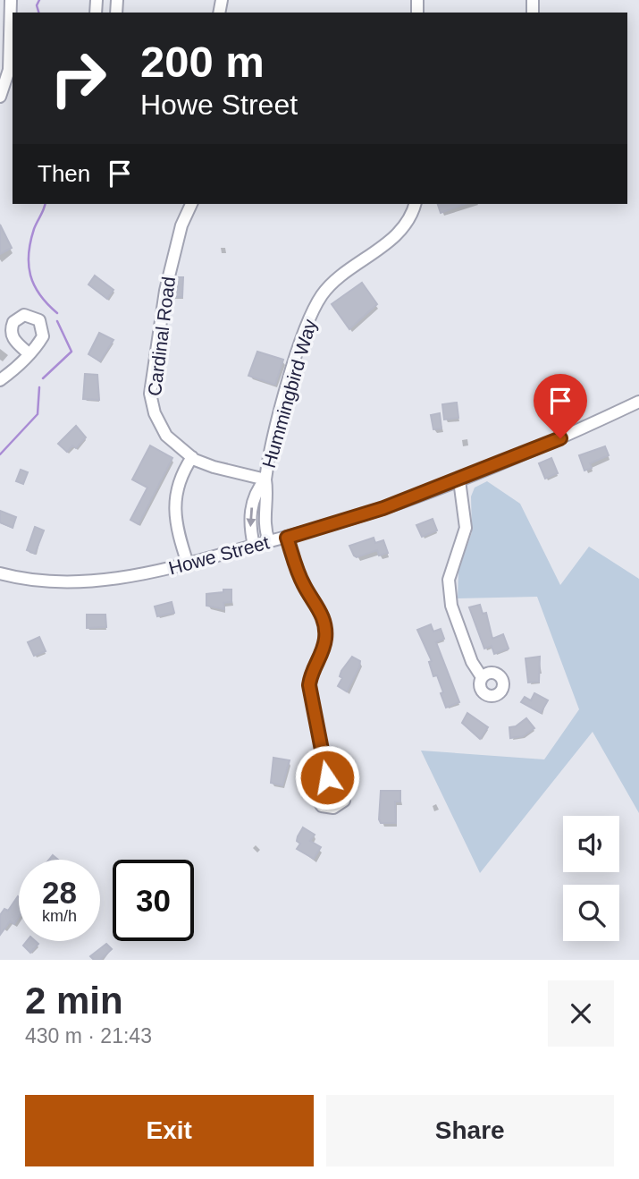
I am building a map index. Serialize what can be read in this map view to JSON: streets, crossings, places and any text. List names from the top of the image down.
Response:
{
  "streets": {
    "street": ["Cardinal Road", "Hummingbird Way", "Howe Street"]
  },
  "crossings": [
    ["Cardinal Road", "Hummingbird Way"],
    ["Hummingbird Way", "Howe Street"]
  ],
  "page": {
    "turn": ["200 m", "Howe Street"],
    "then": "Then",
    "speed": "28 km/h",
    "limit": "30",
    "heading": ["2 min", "430 m · 21:43"],
    "buttons": ["Exit", "Share"]
  }
}
